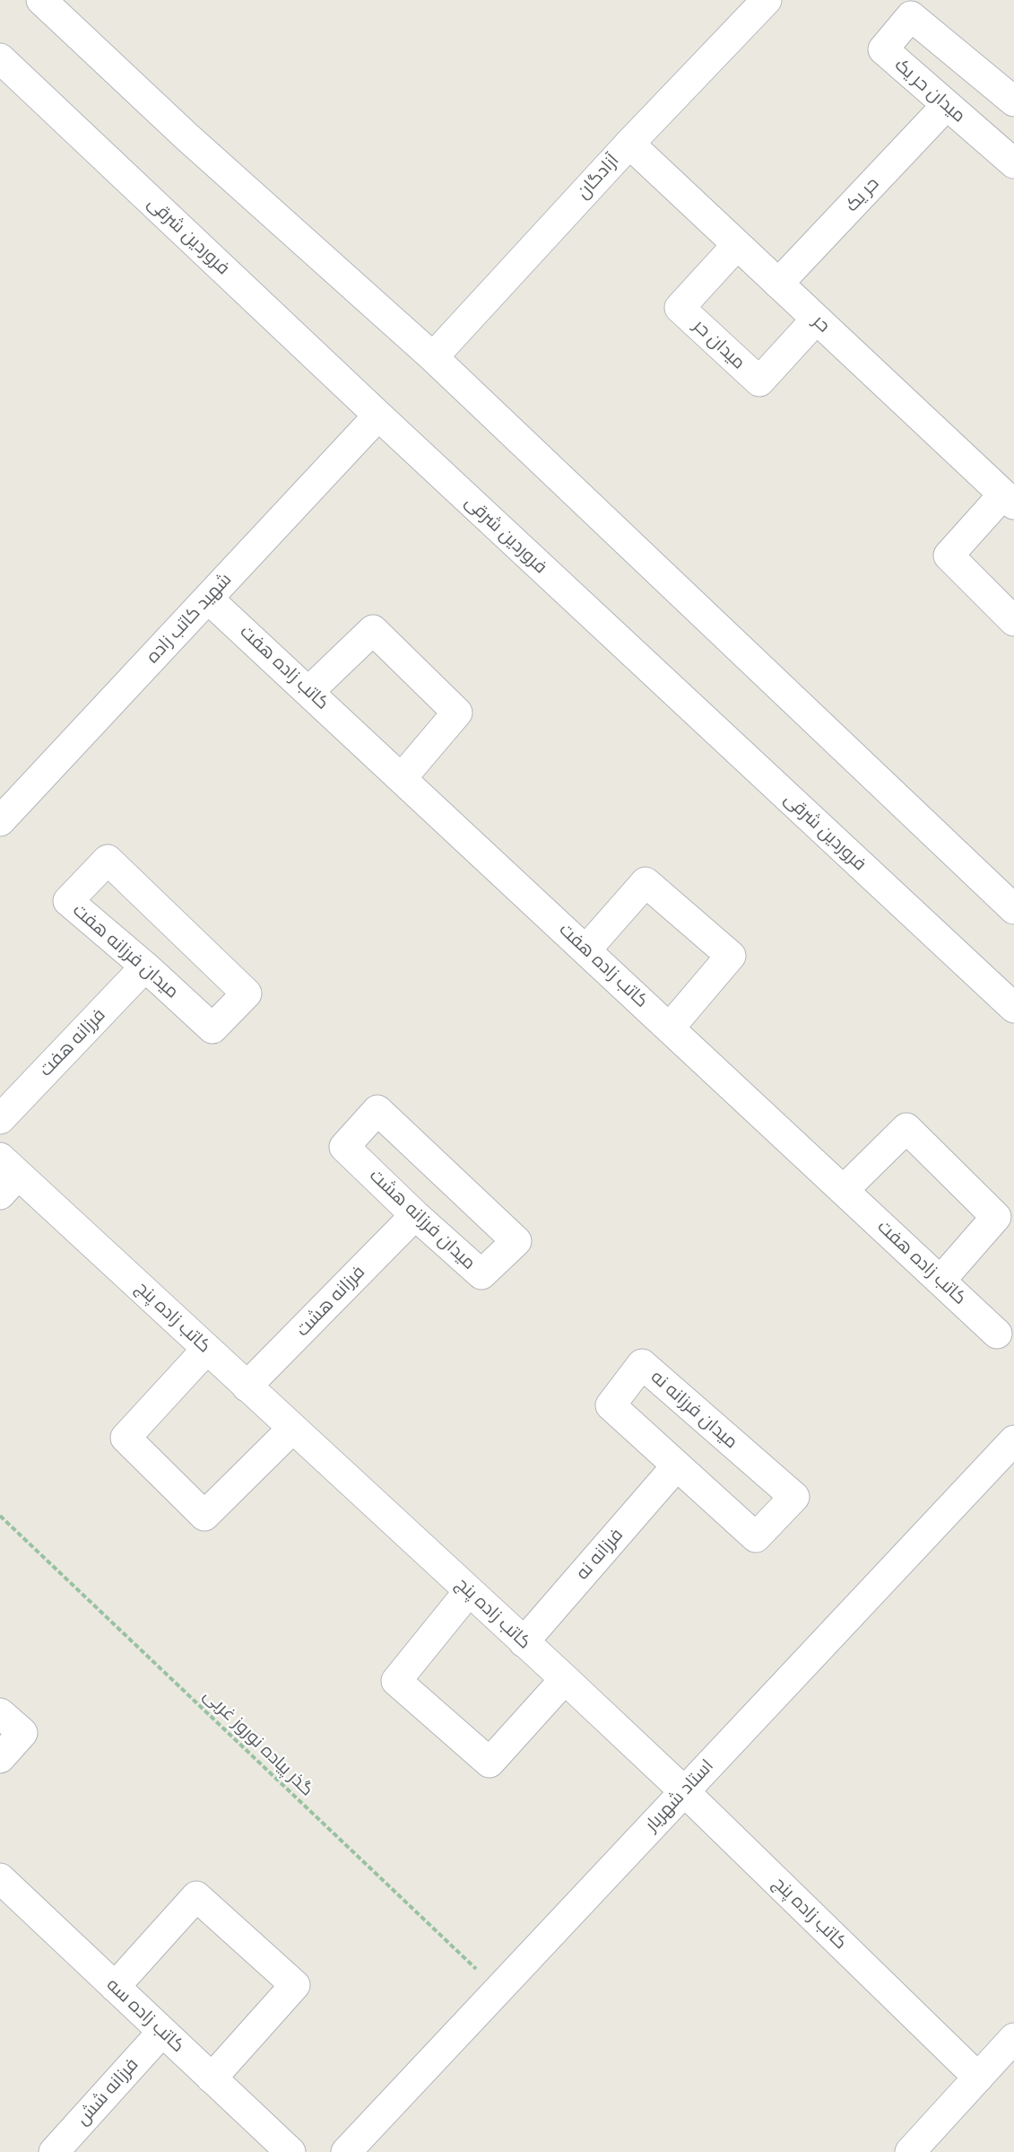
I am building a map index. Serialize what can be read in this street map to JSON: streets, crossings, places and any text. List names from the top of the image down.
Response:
{
  "streets": {
    "street": [
      "میدان حر یک",
      "آزادگان",
      "حر یک",
      "فروردین شرقی",
      "حر",
      "میدان حر",
      "شهید کاتب زاده",
      "کاتب زاده هفت",
      "میدان فرزانه هفت",
      "فرزانه هفت",
      "میدان فرزانه هشت",
      "فرزانه هشت",
      "کاتب زاده پنج",
      "میدان فرزانه نه",
      "فرزانه نه",
      "استاد شهریار",
      "کاتب زاده سه",
      "فرزانه شش"
    ],
    "path": ["گذر پیاده نوروز غربی"]
  },
  "crossings": [
    ["میدان حر یک", "حر یک"],
    ["آزادگان", "حر"],
    ["حر یک", "حر"],
    ["فروردین شرقی", "شهید کاتب زاده"],
    ["حر", "میدان حر"],
    ["شهید کاتب زاده", "کاتب زاده هفت"],
    ["میدان فرزانه هفت", "فرزانه هفت"],
    ["میدان فرزانه هشت", "فرزانه هشت"],
    ["فرزانه هشت", "کاتب زاده پنج"],
    ["کاتب زاده پنج", "فرزانه نه"],
    ["کاتب زاده پنج", "استاد شهریار"],
    ["میدان فرزانه نه", "فرزانه نه"],
    ["گذر پیاده نوروز غربی", "استاد شهریار"],
    ["کاتب زاده سه", "فرزانه شش"]
  ]
}
